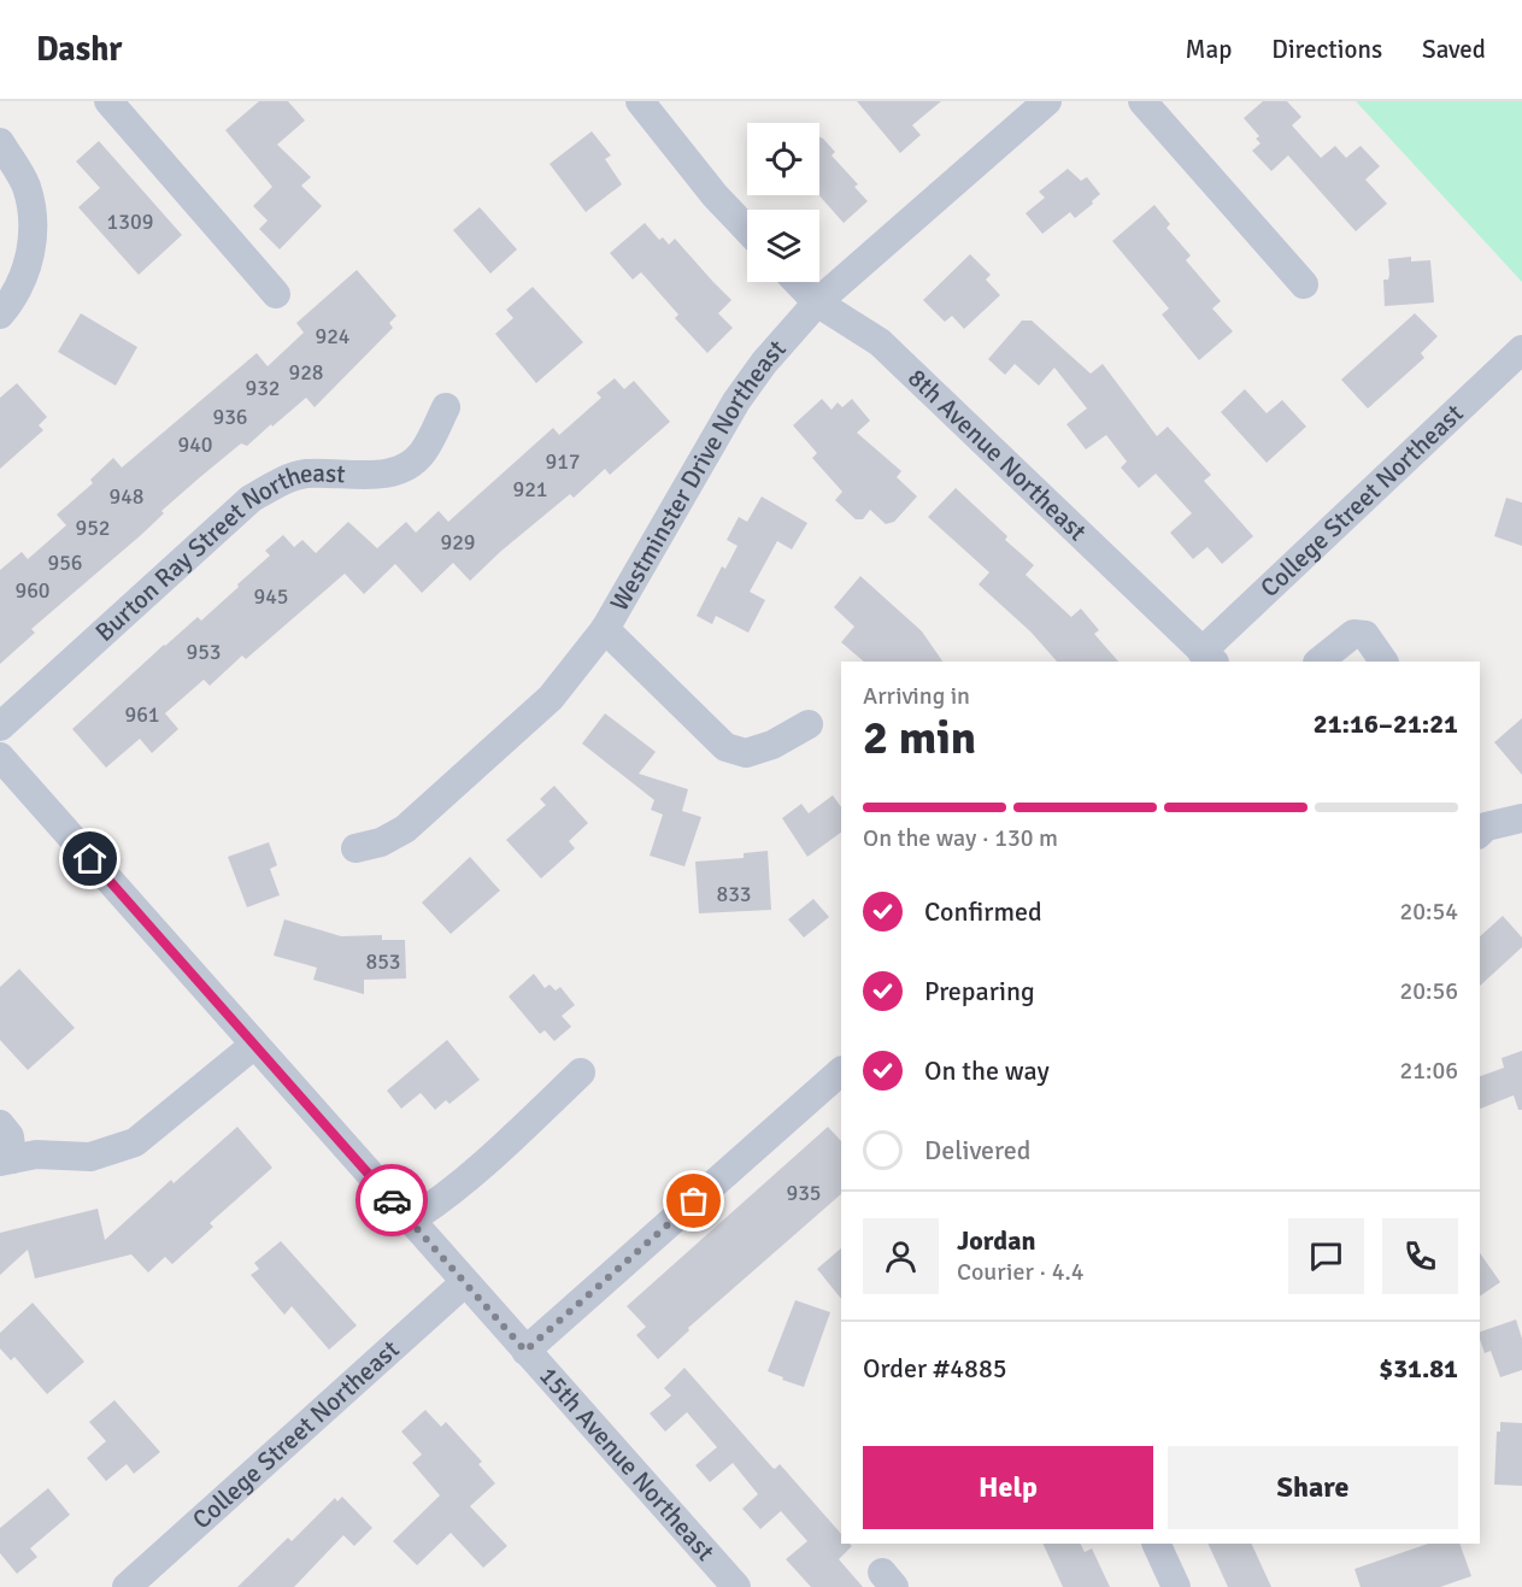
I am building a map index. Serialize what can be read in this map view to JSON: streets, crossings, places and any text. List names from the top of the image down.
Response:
{
  "streets": {
    "street": [
      "8th Avenue Northeast",
      "Westminster Drive Northeast",
      "College Street Northeast",
      "Burton Ray Street Northeast",
      "15th Avenue Northeast"
    ]
  },
  "crossings": [
    ["8th Avenue Northeast", "Westminster Drive Northeast"],
    ["8th Avenue Northeast", "College Street Northeast"],
    ["College Street Northeast", "15th Avenue Northeast"]
  ],
  "house_numbers": [
    "1309",
    "924",
    "928",
    "932",
    "936",
    "940",
    "917",
    "921",
    "948",
    "952",
    "929",
    "956",
    "960",
    "945",
    "953",
    "961",
    "833",
    "853",
    "935"
  ],
  "page": {
    "header": "Dashr",
    "nav": ["Map", "Directions", "Saved"],
    "heading": ["2 min", "Arriving in", "21:16–21:21"],
    "panel": [
      "Jordan",
      "Courier · 4.4",
      "Order #4885",
      "$31.81"
    ],
    "bar": "On the way · 130 m",
    "list": [
      ["Confirmed", "20:54"],
      ["Preparing", "20:56"],
      ["On the way", "21:06"],
      "Delivered"
    ],
    "buttons": ["Help", "Share"]
  }
}
